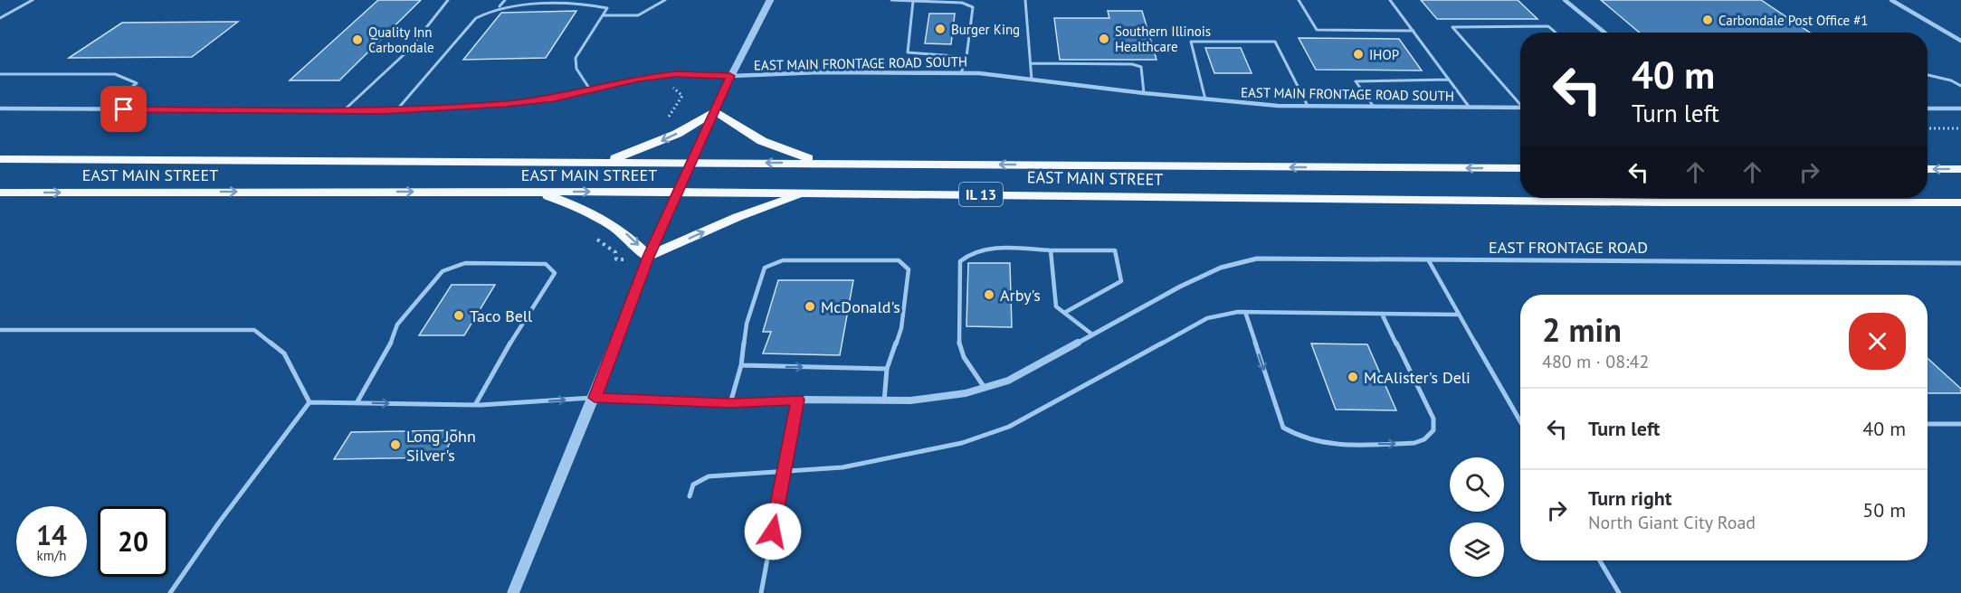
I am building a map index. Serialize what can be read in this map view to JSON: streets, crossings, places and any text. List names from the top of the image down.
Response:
{
  "streets": {
    "highway": ["EAST MAIN STREET", "IL 13"],
    "street": ["EAST MAIN FRONTAGE ROAD SOUTH", "EAST FRONTAGE ROAD"]
  },
  "places": [
    "Carbondale Post Office #1",
    "Burger King",
    "Southern Illinois Healthcare",
    "Quality Inn Carbondale",
    "IHOP",
    "Arby's",
    "McDonald's",
    "Taco Bell",
    "McAlister's Deli",
    "Long John Silver's"
  ],
  "page": {
    "turn": ["40 m", "Turn left"],
    "heading": ["2 min", "480 m · 08:42"],
    "list": [
      {
        "name": "Turn left",
        "value": "40 m"
      },
      {
        "name": "Turn right",
        "note": "North Giant City Road",
        "value": "50 m"
      }
    ],
    "speed": "14 km/h",
    "limit": "20"
  }
}
